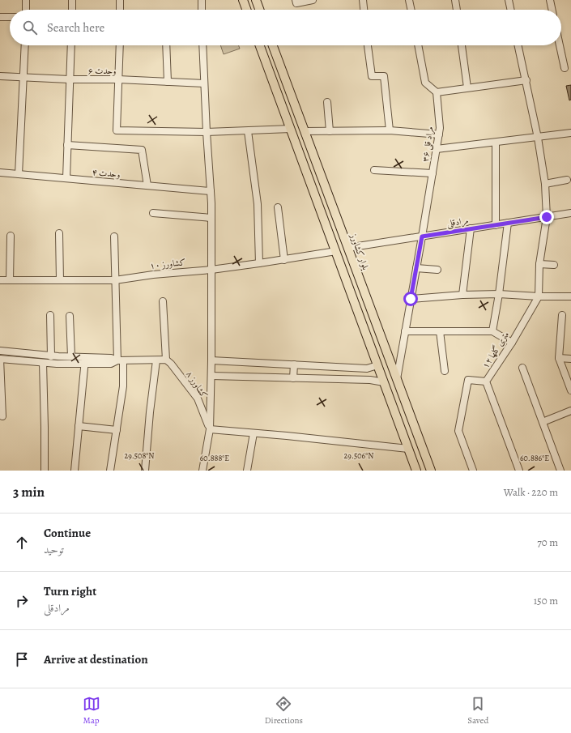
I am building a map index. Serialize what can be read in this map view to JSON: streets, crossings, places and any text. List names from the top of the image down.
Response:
{
  "streets": {
    "main road": ["بلوار کشاورز"],
    "street": [
      "وحدت ۶",
      "مراد قلی ۳۶",
      "وحدت ۴",
      "مرادقلی",
      "کشاورز ۱۰",
      "۱۲ متری گلها",
      "کشاورز ۸"
    ]
  },
  "crossings": [
    ["مراد قلی ۳۶", "مرادقلی"],
    ["مراد قلی ۳۶", "بلوار کشاورز"],
    ["مرادقلی", "بلوار کشاورز"]
  ],
  "page": {
    "search": "Search here",
    "heading": ["3 min", "Walk · 220 m"],
    "list": [
      ["Continue", "توحید", "70 m"],
      ["Turn right", "مرادقلی", "150 m"],
      "Arrive at destination"
    ],
    "nav": ["Map", "Directions", "Saved"]
  },
  "coordinates": [
    "29.508°N",
    "29.506°N",
    "60.888°E",
    "60.886°E"
  ]
}
